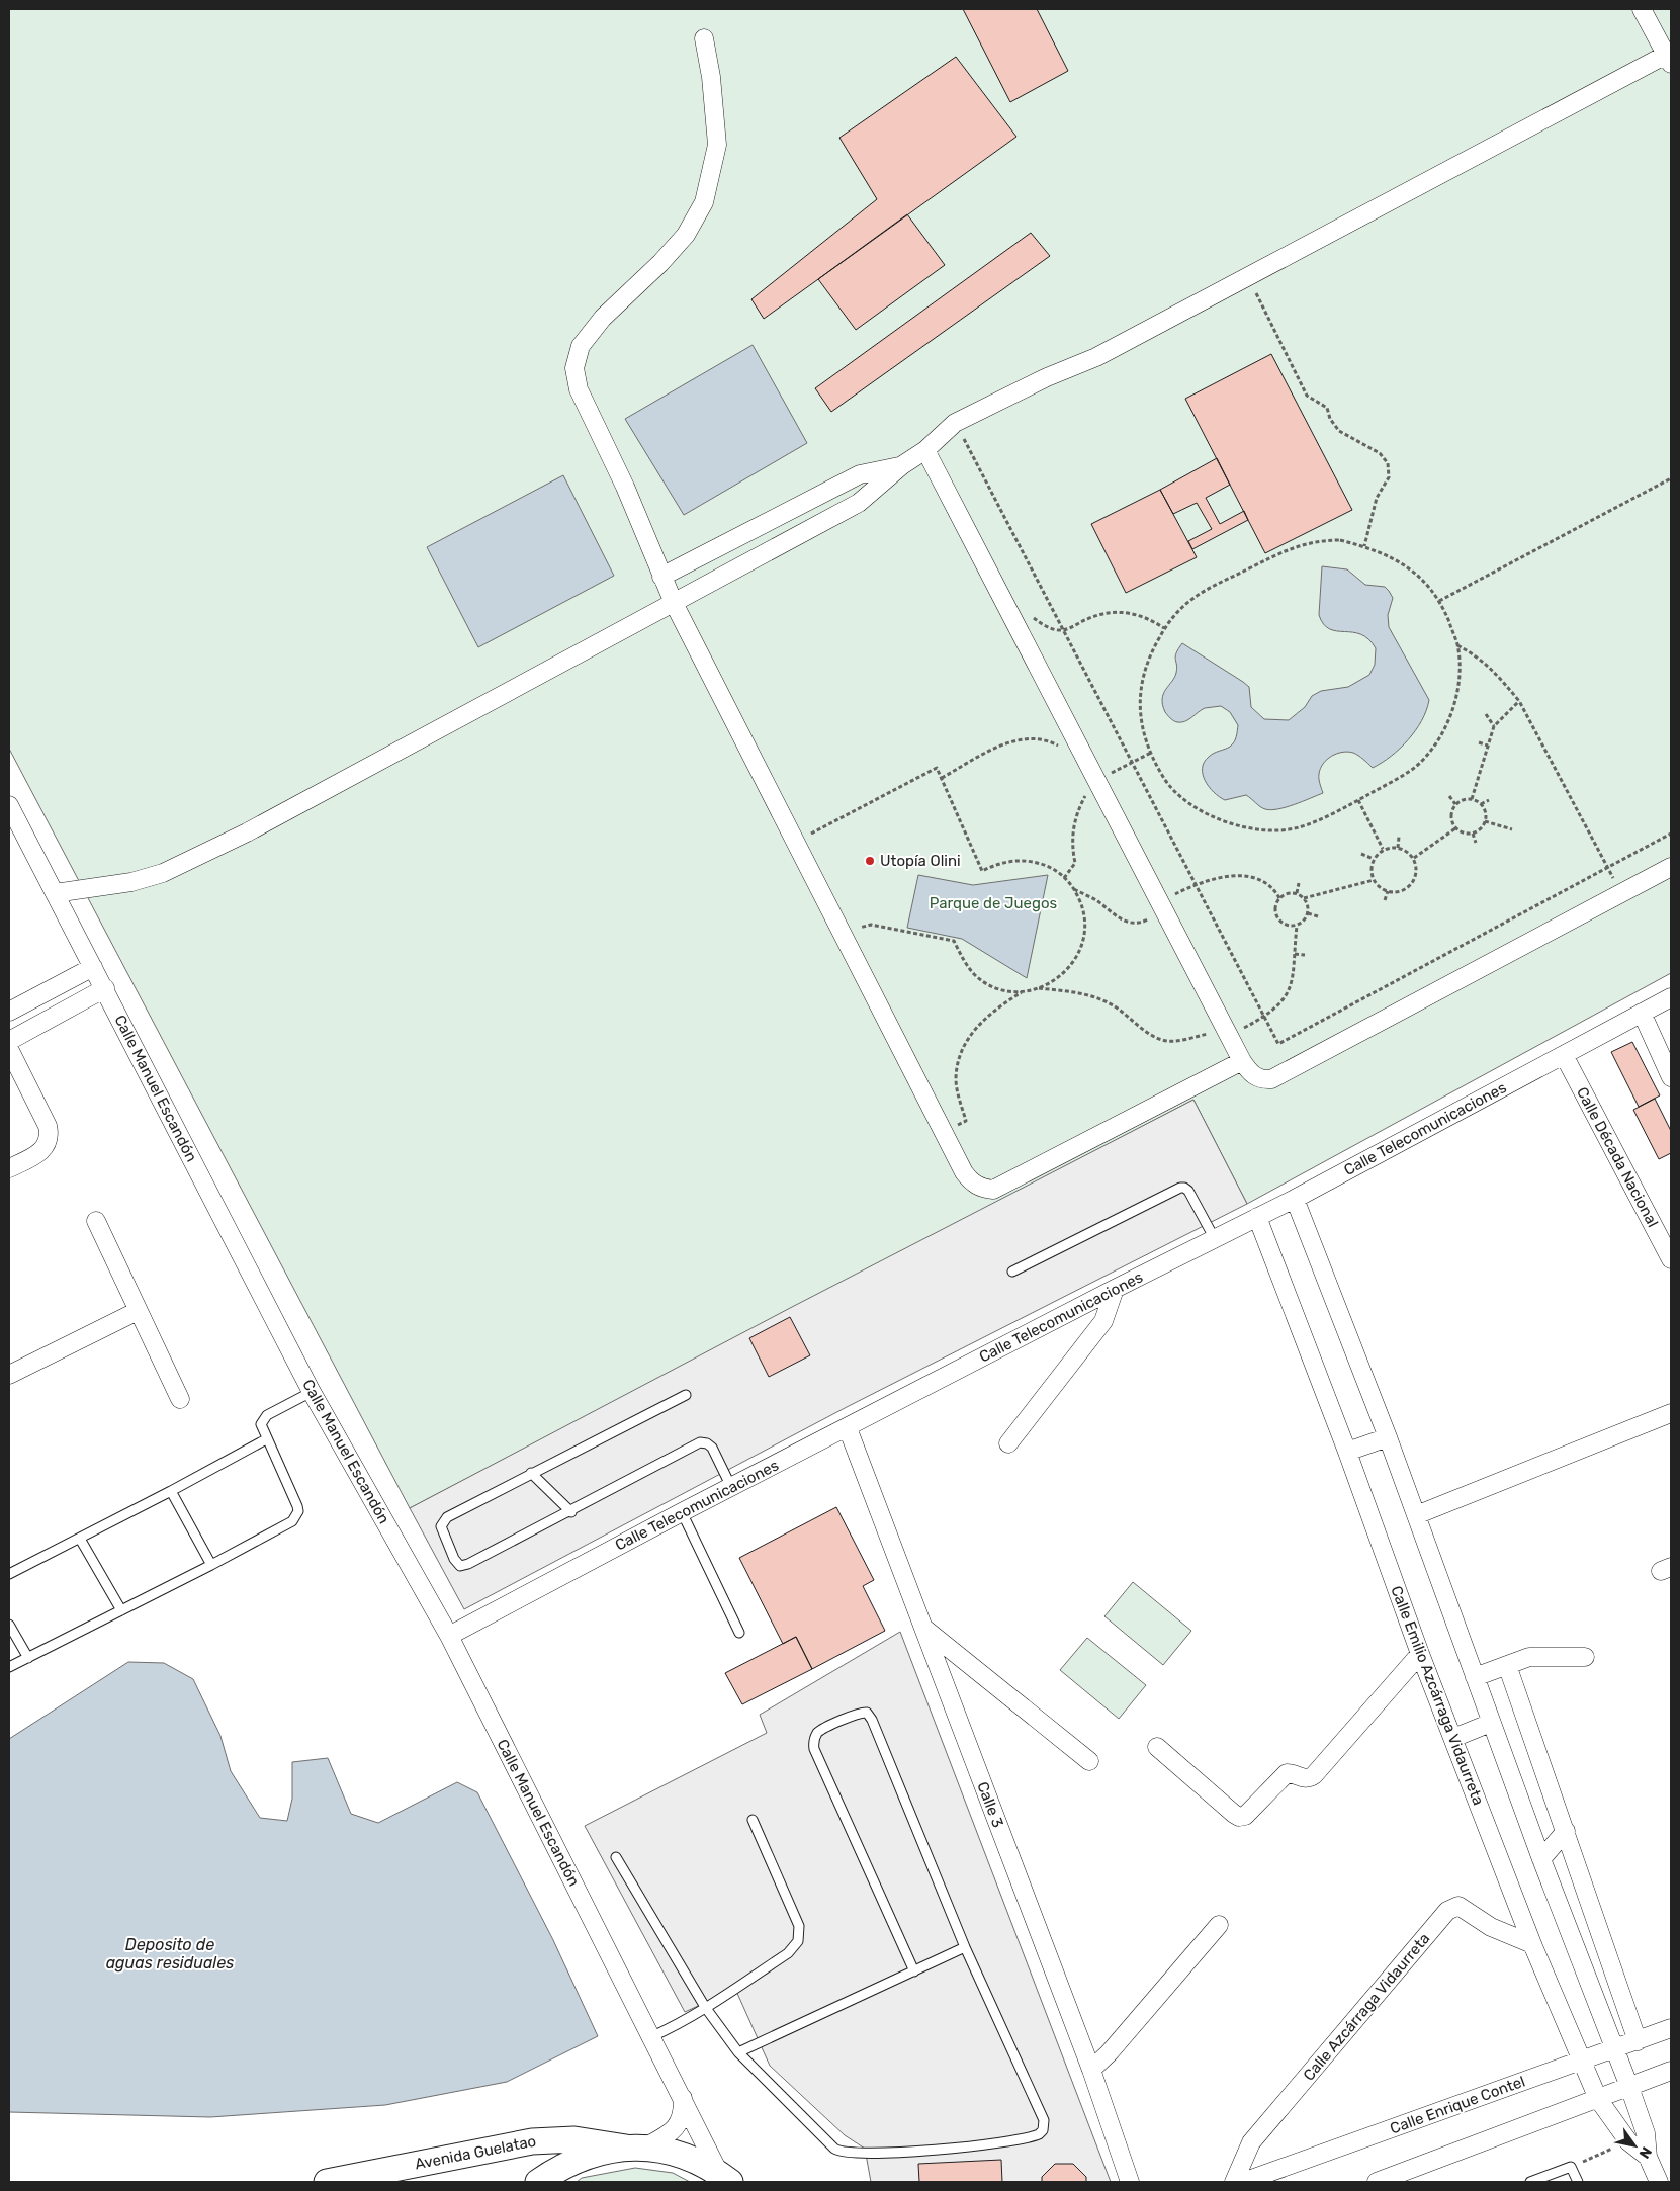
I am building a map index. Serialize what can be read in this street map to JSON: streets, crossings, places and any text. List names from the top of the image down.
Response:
{
  "streets": {
    "main road": ["Avenida Guelatao"],
    "street": [
      "Calle Manuel Escandón",
      "Calle Telecomunicaciones",
      "Calle Década Nacional",
      "Calle Emilio Azcárraga Vidaurreta",
      "Calle 3",
      "Calle Azcárraga Vidaurreta",
      "Calle Enrique Contel"
    ]
  },
  "crossings": [
    ["Calle Manuel Escandón", "Calle Telecomunicaciones"],
    ["Calle Manuel Escandón", "Avenida Guelatao"],
    ["Calle Telecomunicaciones", "Calle Década Nacional"],
    ["Calle Telecomunicaciones", "Calle Emilio Azcárraga Vidaurreta"],
    ["Calle Telecomunicaciones", "Calle 3"],
    ["Calle Emilio Azcárraga Vidaurreta", "Calle Azcárraga Vidaurreta"],
    ["Calle Emilio Azcárraga Vidaurreta", "Calle Enrique Contel"]
  ],
  "water": ["Deposito de aguas residuales"],
  "parks": ["Parque de Juegos"],
  "places": ["Utopía Olini"],
  "north": "bottom right"
}
